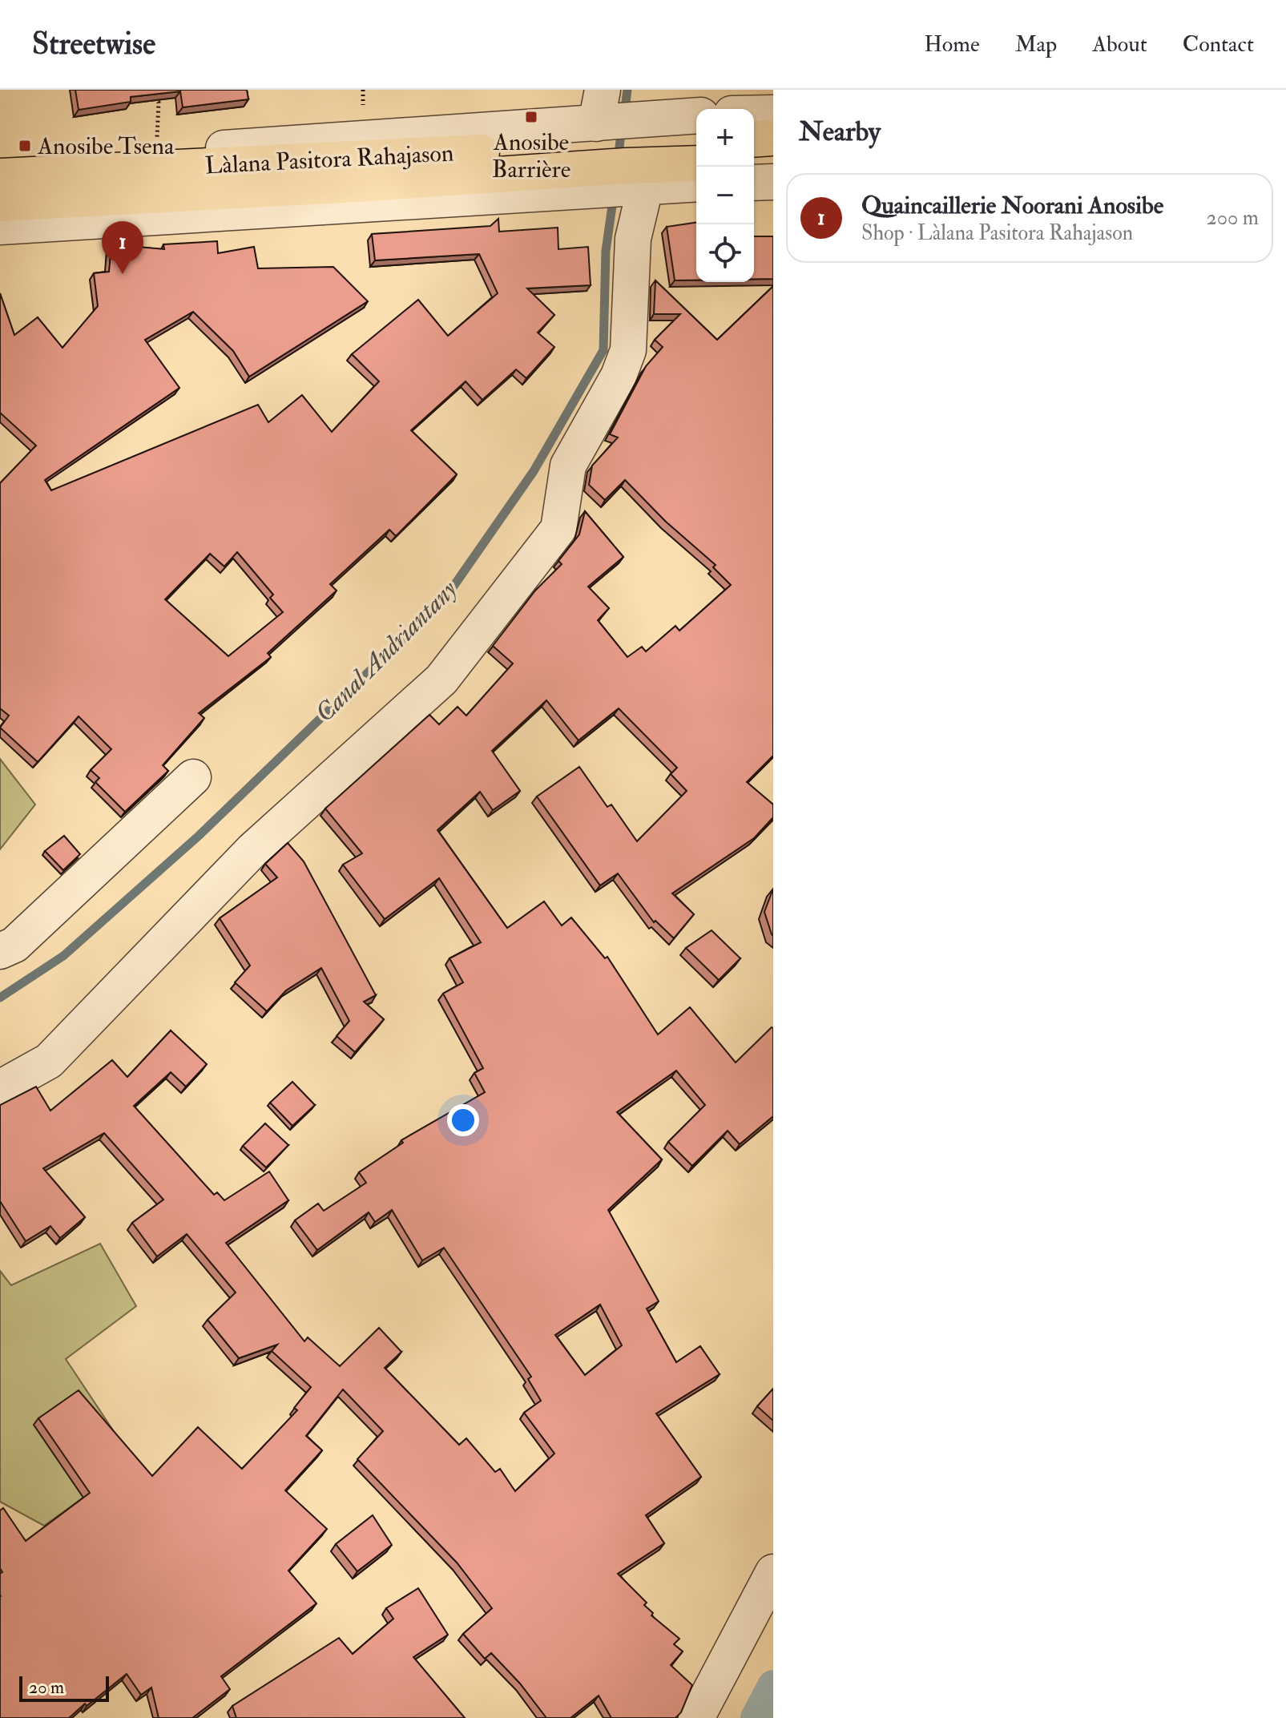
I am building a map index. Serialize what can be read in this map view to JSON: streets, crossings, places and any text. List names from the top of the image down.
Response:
{
  "streets": {
    "main road": ["Làlana Pasitora Rahajason"]
  },
  "water": ["Canal Andriantany"],
  "places": {
    "transit": ["Anosibe Barrière", "Anosibe Tsena"]
  },
  "scale_bar": "20 m",
  "page": {
    "header": "Streetwise",
    "nav": [
      "Home",
      "Map",
      "About",
      "Contact"
    ],
    "heading": "Nearby",
    "map_buttons": ["+", "−"],
    "list": [
      {
        "mark": "1",
        "name": "Quaincaillerie Noorani Anosibe",
        "note": "Shop · Làlana Pasitora Rahajason",
        "value": "200 m"
      }
    ],
    "pins": "1",
    "scale": "20 m"
  }
}
